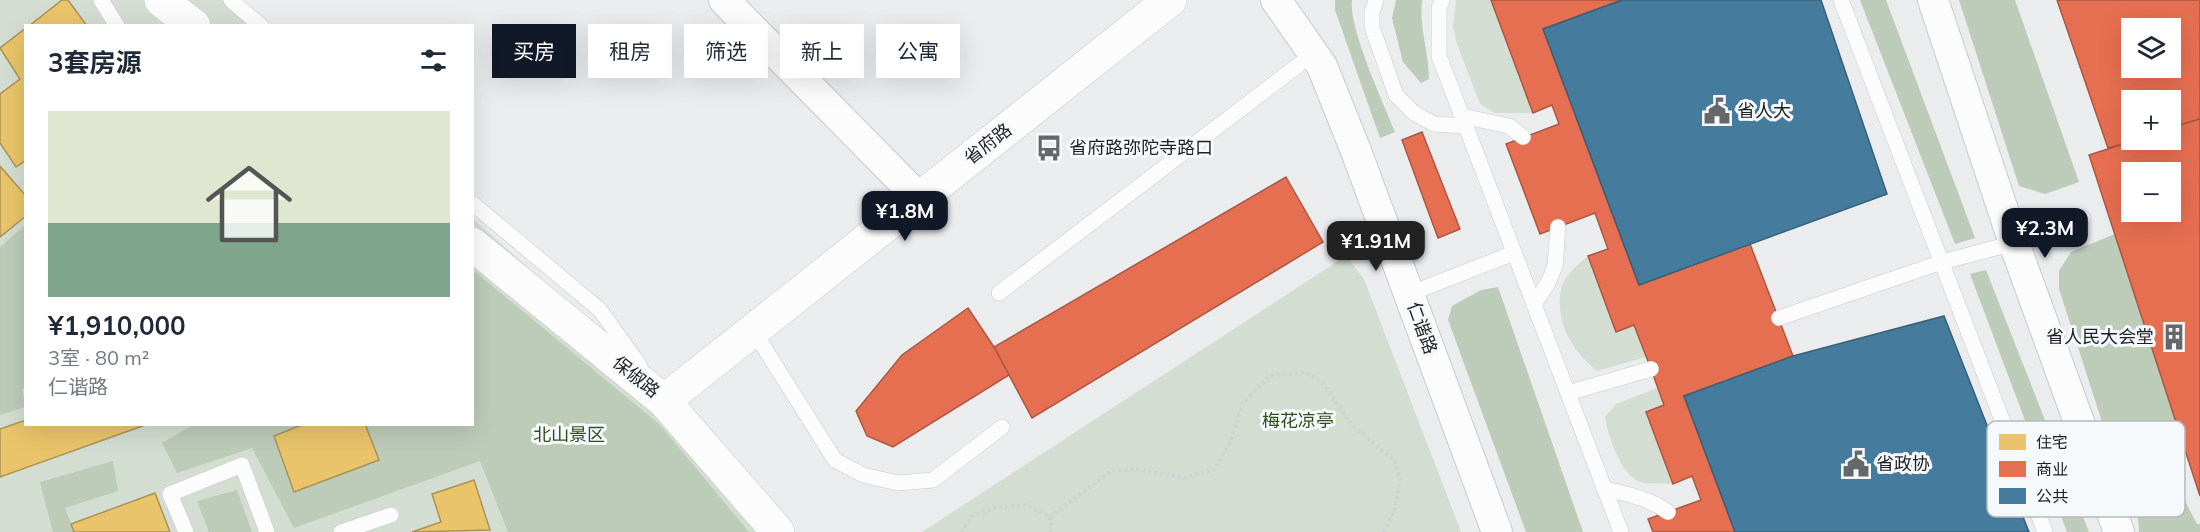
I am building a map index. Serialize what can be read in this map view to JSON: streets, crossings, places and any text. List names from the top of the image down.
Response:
{
  "streets": {
    "street": ["省府路", "仁谐路", "保俶路"]
  },
  "crossings": [
    ["省府路", "保俶路"]
  ],
  "parks": ["梅花凉亭", "北山景区"],
  "places": {
    "public building": ["省人大", "省政协"],
    "bus stop": ["省府路弥陀寺路口"],
    "building": ["省人民大会堂"]
  },
  "legend": ["住宅", "商业", "公共"],
  "page": {
    "map_buttons": ["+", "−"],
    "chip": [
      "买房",
      "租房",
      "筛选",
      "新上",
      "公寓"
    ],
    "heading": "3套房源",
    "list": [
      {
        "name": "¥1,910,000",
        "note": "3室 · 80 m² · 仁谐路"
      }
    ],
    "price": ["¥1.8M", "¥2.3M", "¥1.91M"]
  }
}
